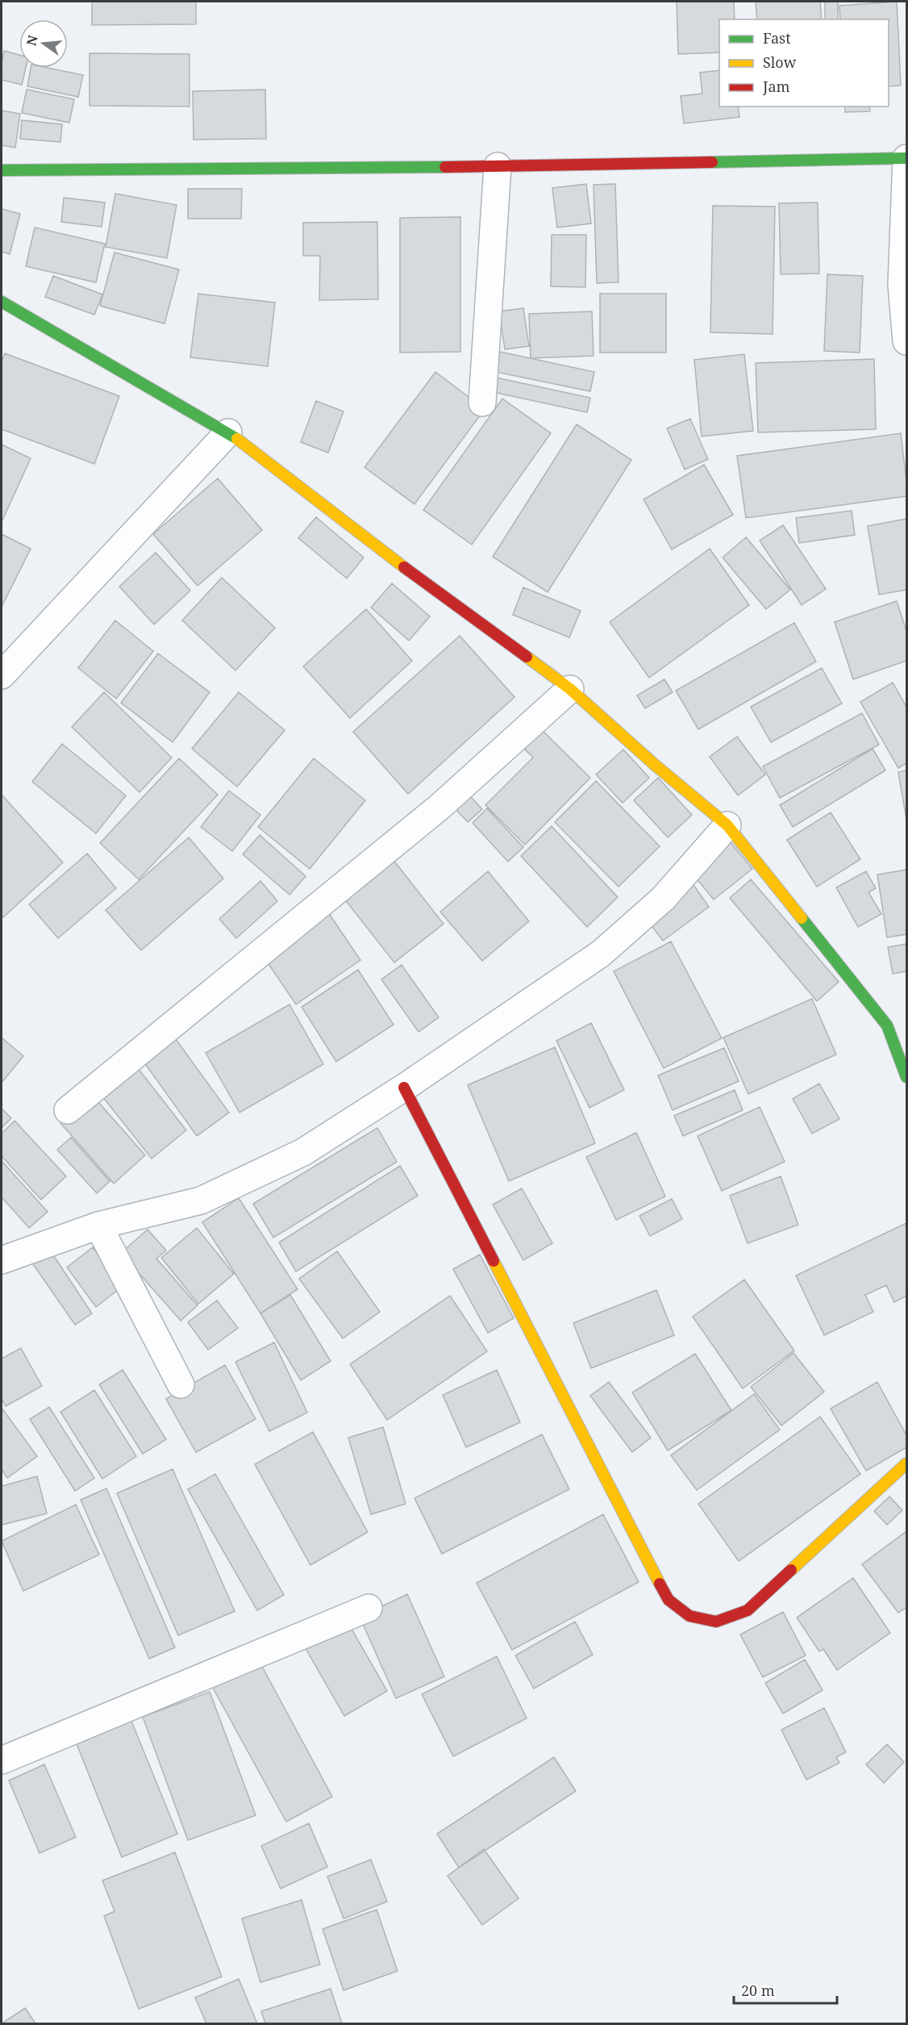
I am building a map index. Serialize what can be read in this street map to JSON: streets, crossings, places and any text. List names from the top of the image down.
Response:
{
  "legend": ["Fast", "Slow", "Jam"],
  "scale_bar": "20 m",
  "north": "left"
}
